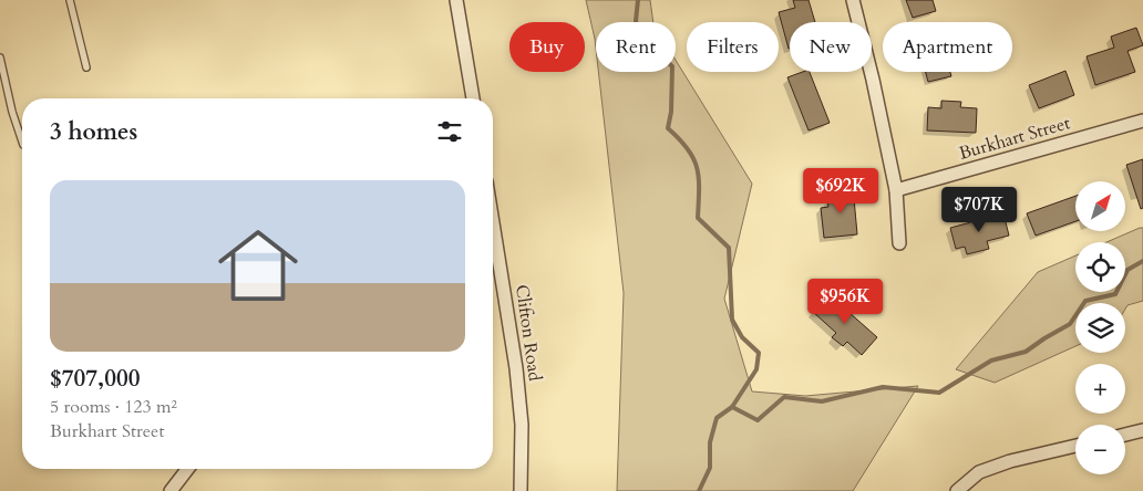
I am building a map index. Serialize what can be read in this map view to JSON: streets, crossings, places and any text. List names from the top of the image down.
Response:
{
  "streets": {
    "street": ["Burkhart Street", "Clifton Road"]
  },
  "north": "top right",
  "page": {
    "chip": [
      "Buy",
      "Rent",
      "Filters",
      "New",
      "Apartment"
    ],
    "heading": "3 homes",
    "list": [
      {
        "name": "$707,000",
        "note": "5 rooms · 123 m² · Burkhart Street"
      }
    ],
    "price": ["$692K", "$707K", "$956K"],
    "map_buttons": ["+", "−"]
  }
}
